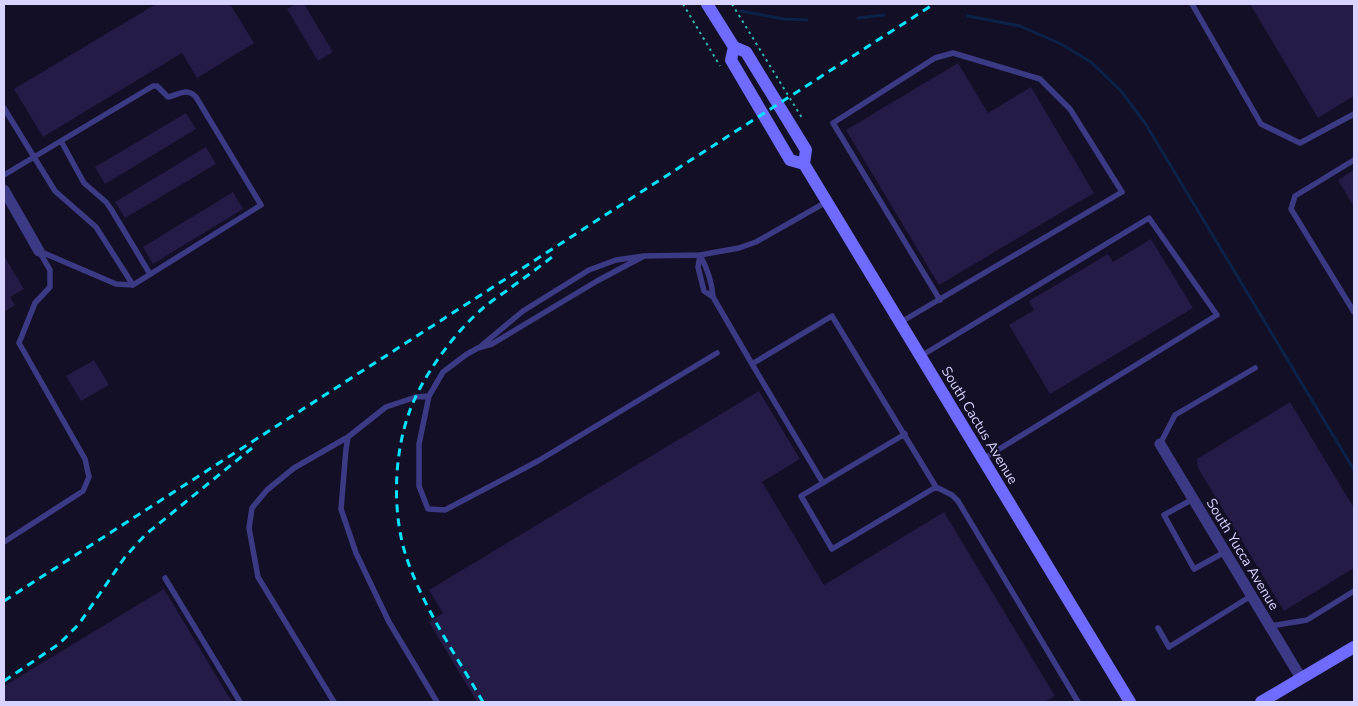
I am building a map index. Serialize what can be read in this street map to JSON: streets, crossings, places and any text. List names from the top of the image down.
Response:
{
  "streets": {
    "main road": ["South Cactus Avenue"],
    "street": ["South Yucca Avenue"]
  }
}
